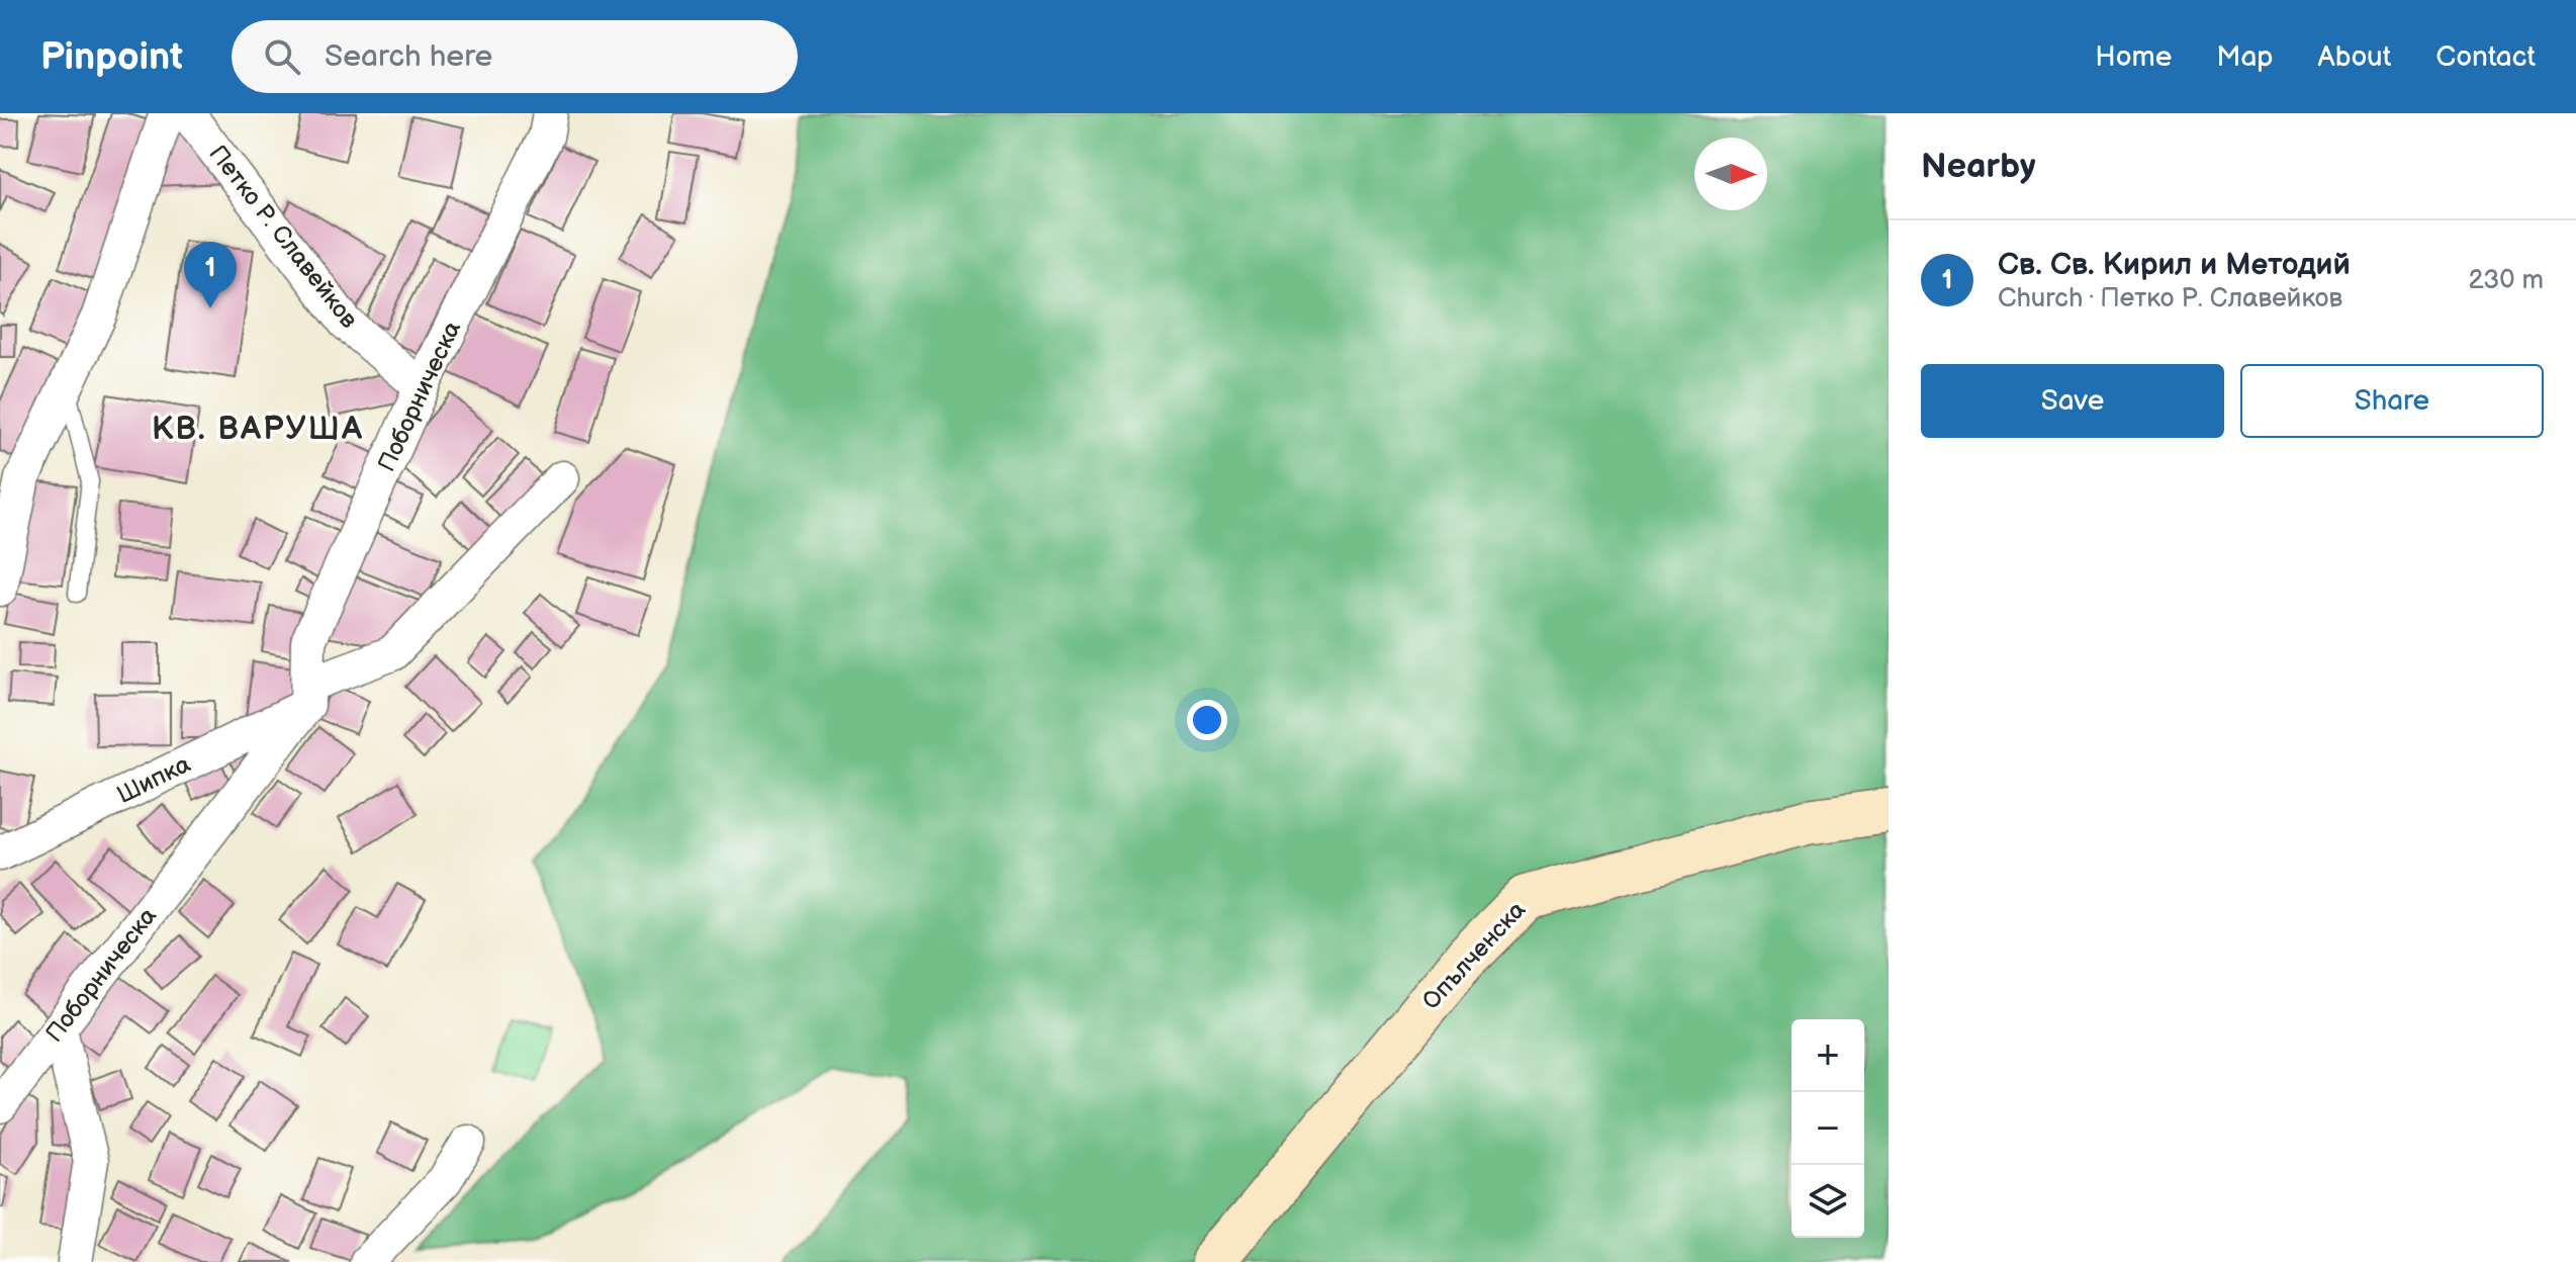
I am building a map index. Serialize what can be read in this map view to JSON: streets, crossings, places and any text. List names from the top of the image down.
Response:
{
  "streets": {
    "street": [
      "Петко Р. Славейков",
      "Поборническа",
      "Шипка",
      "Опълченска"
    ]
  },
  "crossings": [
    ["Петко Р. Славейков", "Поборническа"],
    ["Поборническа", "Шипка"]
  ],
  "districts": ["КВ. ВАРУША"],
  "north": "right",
  "page": {
    "header": "Pinpoint",
    "search": "Search here",
    "nav": [
      "Home",
      "Map",
      "About",
      "Contact"
    ],
    "heading": "Nearby",
    "list": [
      {
        "mark": "1",
        "name": "Св. Св. Кирил и Методий",
        "note": "Church · Петко Р. Славейков",
        "value": "230 m"
      }
    ],
    "pins": "1",
    "buttons": ["Save", "Share"],
    "map_buttons": ["+", "−"]
  }
}
